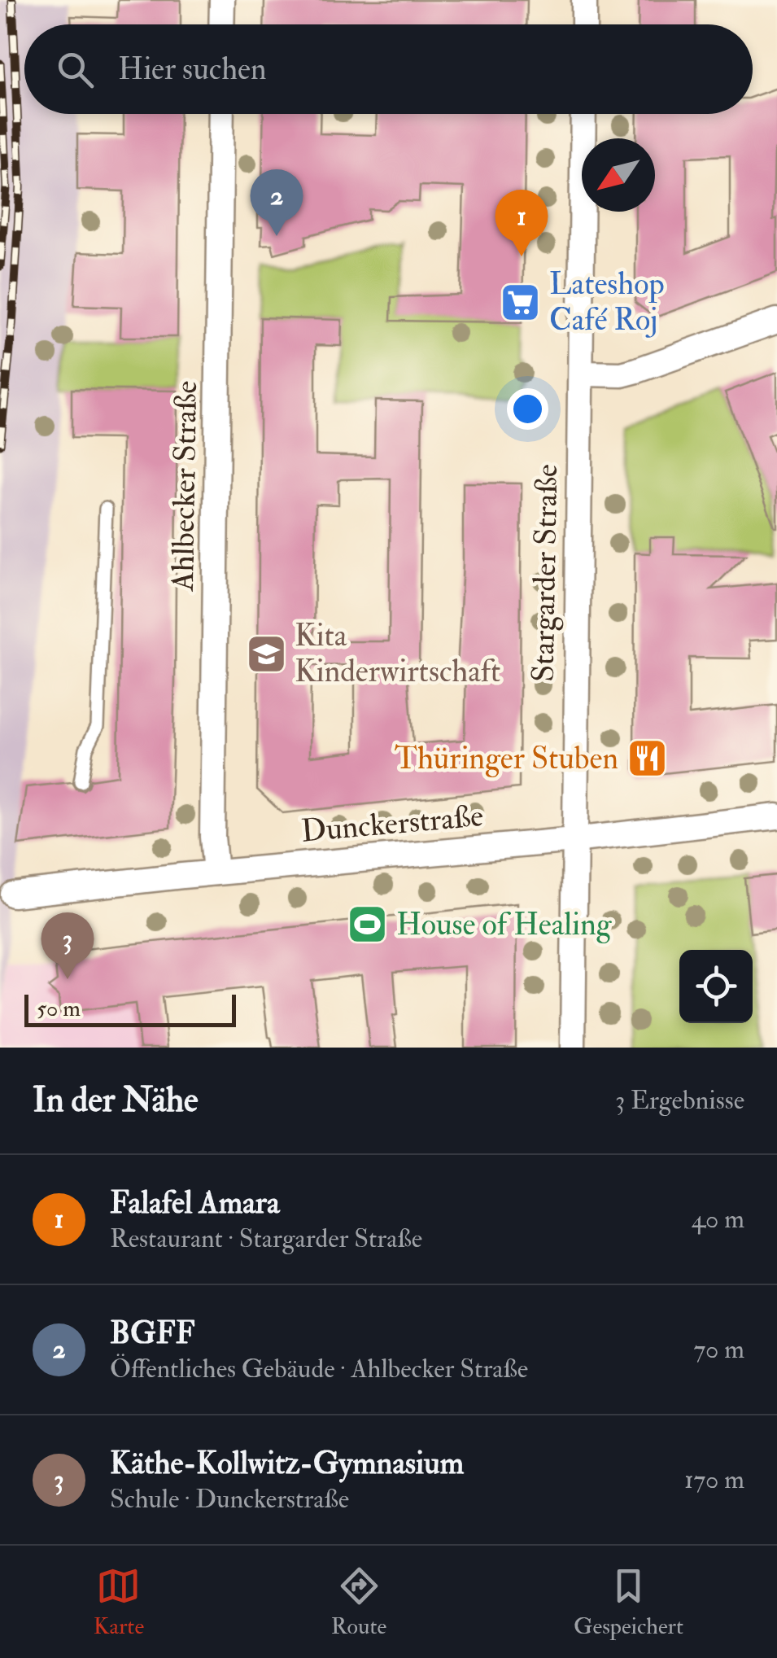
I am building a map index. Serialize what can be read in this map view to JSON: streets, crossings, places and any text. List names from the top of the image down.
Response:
{
  "streets": {
    "street": ["Ahlbecker Straße", "Stargarder Straße", "Dunckerstraße"]
  },
  "crossings": [
    ["Ahlbecker Straße", "Dunckerstraße"],
    ["Stargarder Straße", "Dunckerstraße"]
  ],
  "places": {
    "supermarket": ["Lateshop Café Roj"],
    "school or university": ["Kita Kinderwirtschaft"],
    "restaurant": ["Thüringer Stuben"],
    "sports": ["House of Healing"]
  },
  "scale_bar": "50 m",
  "north": "bottom left",
  "page": {
    "search": "Hier suchen",
    "pins": ["2", "1", "3"],
    "scale": "50 m",
    "heading": ["In der Nähe", "3 Ergebnisse"],
    "list": [
      {
        "mark": "1",
        "name": "Falafel Amara",
        "note": "Restaurant · Stargarder Straße",
        "value": "40 m"
      },
      {
        "mark": "2",
        "name": "BGFF",
        "note": "Öffentliches Gebäude · Ahlbecker Straße",
        "value": "70 m"
      },
      {
        "mark": "3",
        "name": "Käthe-Kollwitz-Gymnasium",
        "note": "Schule · Dunckerstraße",
        "value": "170 m"
      }
    ],
    "nav": ["Karte", "Route", "Gespeichert"]
  }
}
